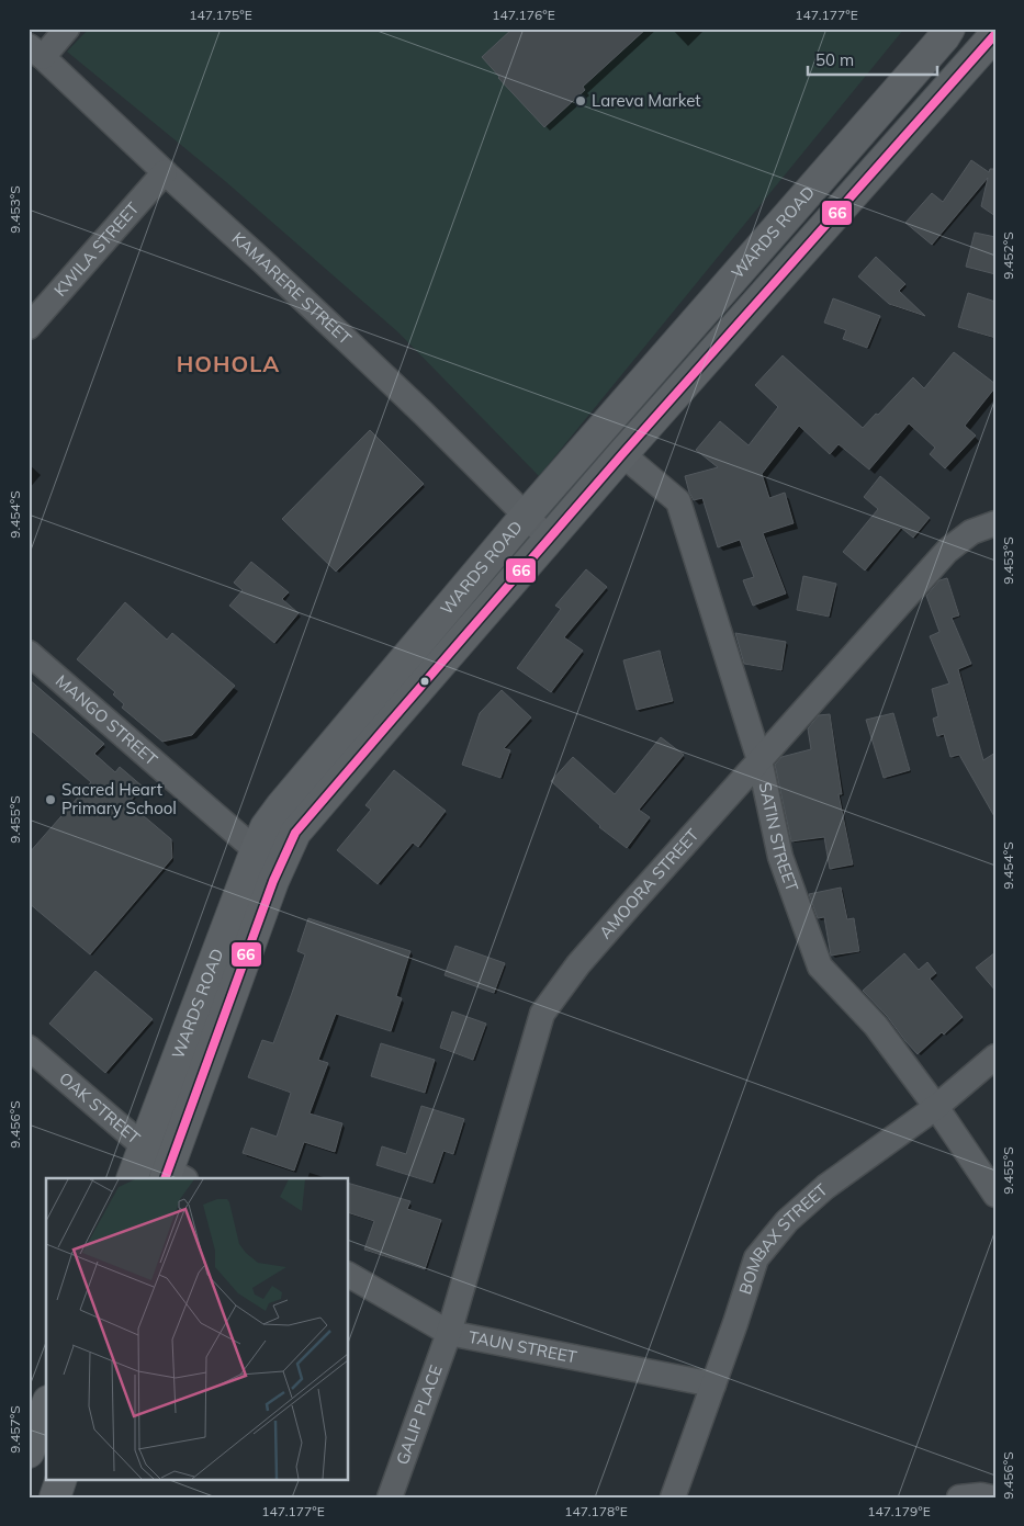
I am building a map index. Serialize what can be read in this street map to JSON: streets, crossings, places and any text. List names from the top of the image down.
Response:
{
  "streets": {
    "main road": ["WARDS ROAD"],
    "street": [
      "KWILA STREET",
      "KAMARERE STREET",
      "MANGO STREET",
      "SATIN STREET",
      "AMOORA STREET",
      "OAK STREET",
      "BOMBAX STREET",
      "TAUN STREET",
      "GALIP PLACE"
    ]
  },
  "crossings": [
    ["WARDS ROAD", "KAMARERE STREET"],
    ["WARDS ROAD", "MANGO STREET"],
    ["WARDS ROAD", "SATIN STREET"],
    ["WARDS ROAD", "OAK STREET"],
    ["KWILA STREET", "KAMARERE STREET"],
    ["SATIN STREET", "AMOORA STREET"],
    ["SATIN STREET", "BOMBAX STREET"],
    ["AMOORA STREET", "TAUN STREET"],
    ["AMOORA STREET", "GALIP PLACE"],
    ["BOMBAX STREET", "TAUN STREET"],
    ["TAUN STREET", "GALIP PLACE"]
  ],
  "districts": ["HOHOLA"],
  "places": ["Lareva Market", "Sacred Heart Primary School"],
  "lines": ["transit line 66"],
  "scale_bar": "50 m",
  "coordinates": [
    "147.175°E",
    "147.176°E",
    "147.177°E",
    "9.453°S",
    "9.452°S",
    "9.454°S",
    "9.455°S",
    "9.456°S",
    "9.457°S",
    "147.178°E",
    "147.179°E"
  ]
}
